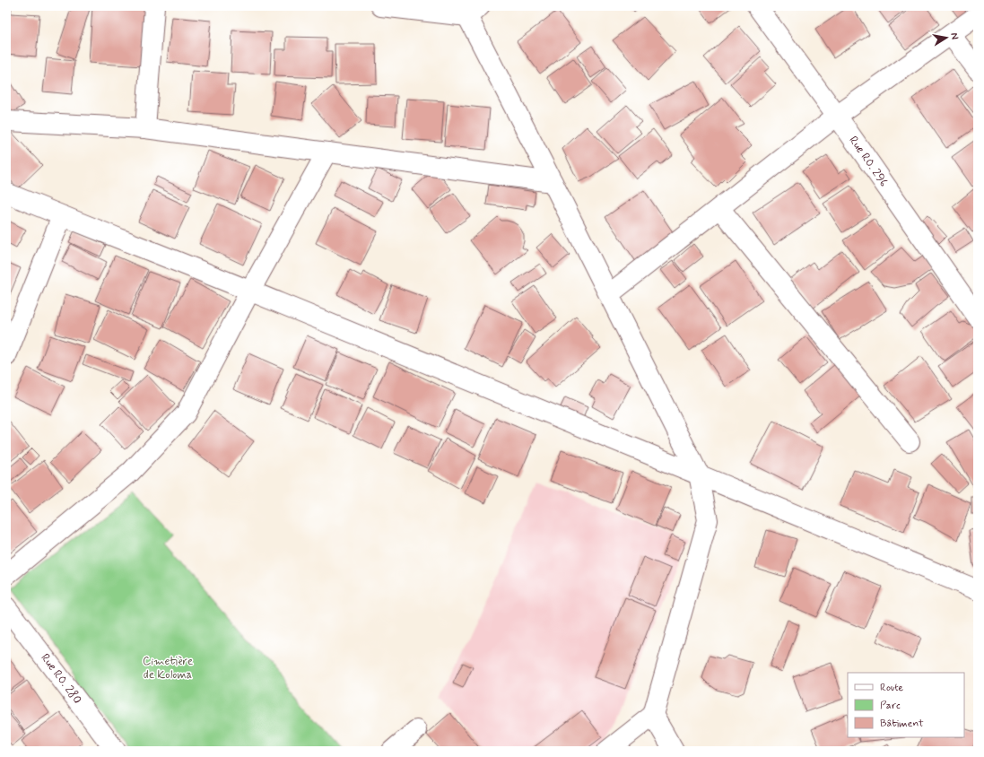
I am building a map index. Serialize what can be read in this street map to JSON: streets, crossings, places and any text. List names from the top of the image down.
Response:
{
  "streets": {
    "street": ["Rue RO. 296", "Rue RO. 280"]
  },
  "parks": ["Cimetière de Koloma"],
  "legend": ["Route", "Parc", "Bâtiment"],
  "north": "right"
}
